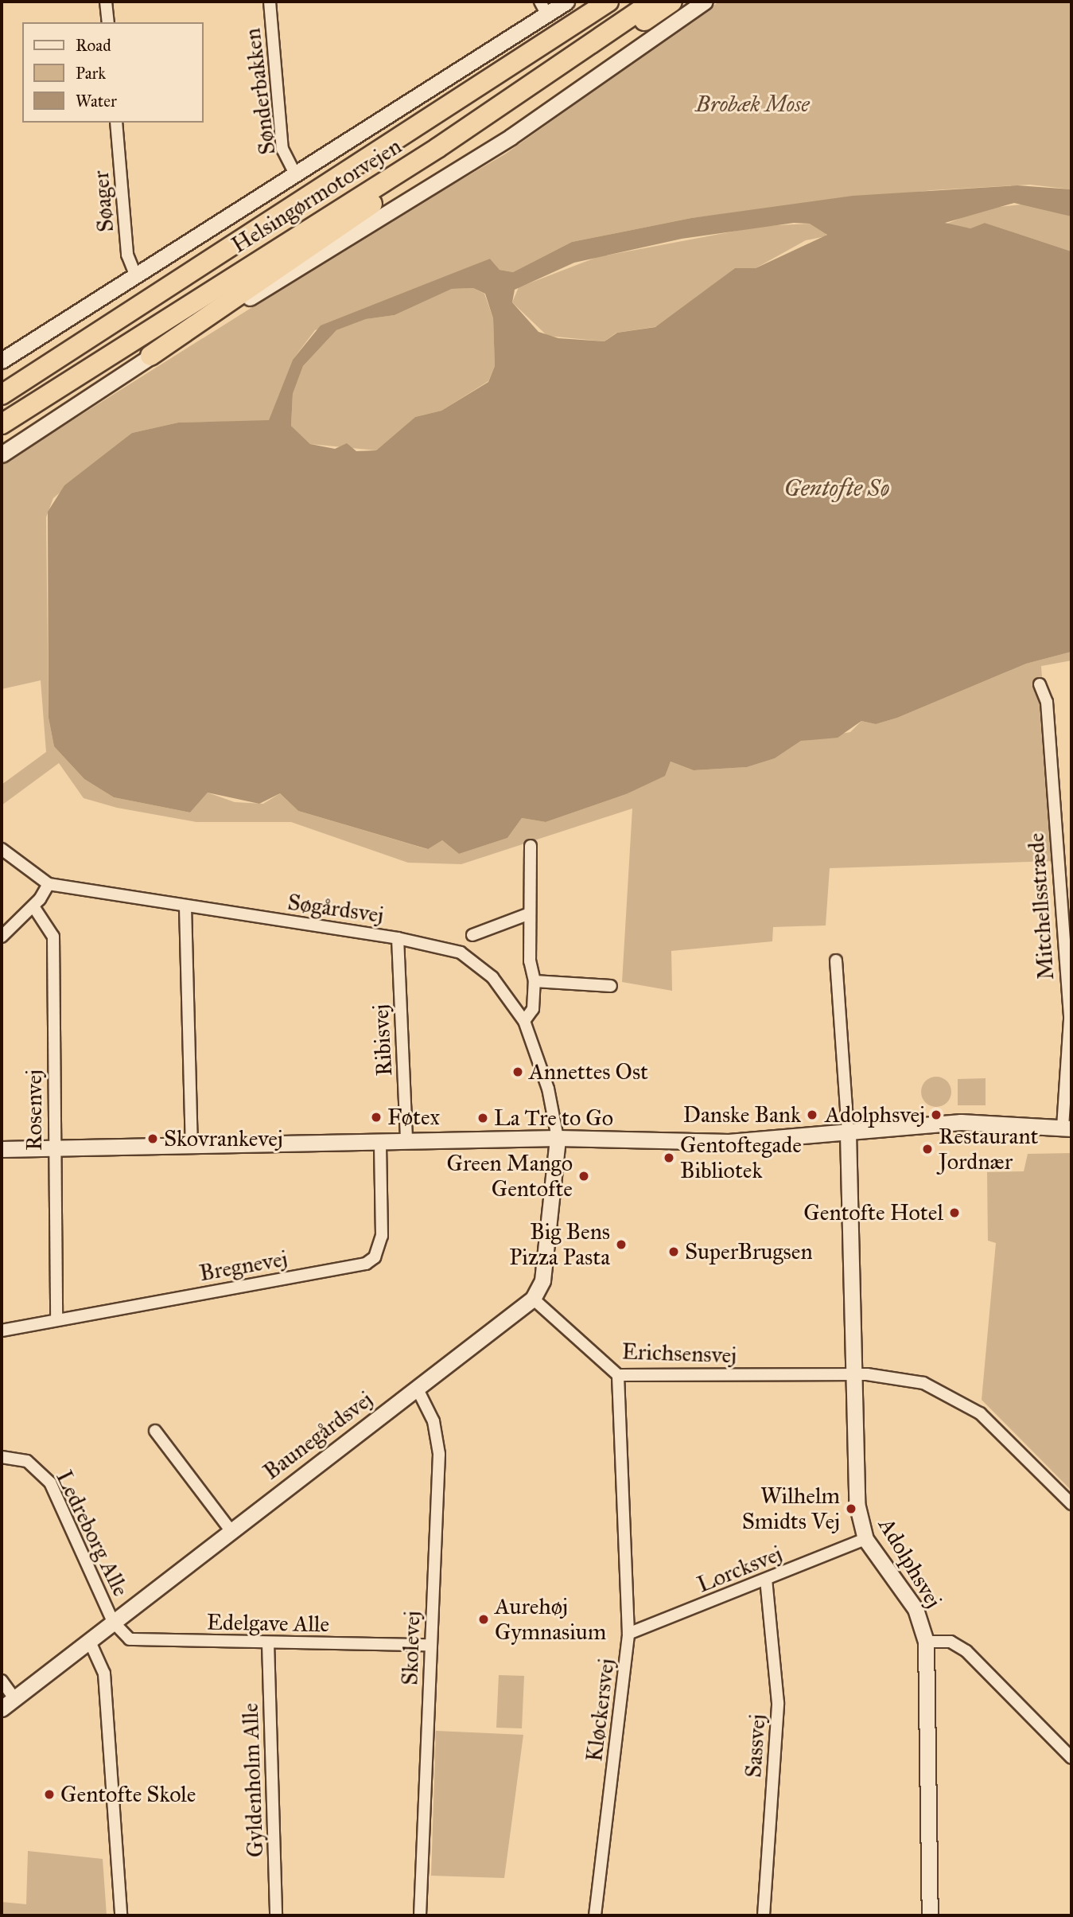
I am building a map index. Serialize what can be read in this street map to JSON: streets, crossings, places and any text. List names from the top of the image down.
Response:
{
  "streets": {
    "highway": ["Helsingørmotorvejen"],
    "street": [
      "Sønderbakken",
      "Søager",
      "Mitchellsstræde",
      "Søgårdsvej",
      "Ribisvej",
      "Rosenvej",
      "Bregnevej",
      "Erichsensvej",
      "Baunegårdsvej",
      "Ledreborg Alle",
      "Adolphsvej",
      "Lorcksvej",
      "Edelgave Alle",
      "Skolevej",
      "Kløckersvej",
      "Sassvej",
      "Gyldenholm Alle"
    ]
  },
  "crossings": [
    ["Søgårdsvej", "Ribisvej"],
    ["Rosenvej", "Bregnevej"],
    ["Erichsensvej", "Baunegårdsvej"],
    ["Erichsensvej", "Adolphsvej"],
    ["Erichsensvej", "Kløckersvej"],
    ["Baunegårdsvej", "Ledreborg Alle"],
    ["Baunegårdsvej", "Edelgave Alle"],
    ["Baunegårdsvej", "Skolevej"],
    ["Ledreborg Alle", "Edelgave Alle"],
    ["Adolphsvej", "Lorcksvej"],
    ["Lorcksvej", "Kløckersvej"],
    ["Lorcksvej", "Sassvej"],
    ["Edelgave Alle", "Skolevej"],
    ["Edelgave Alle", "Gyldenholm Alle"]
  ],
  "water": ["Gentofte Sø"],
  "parks": ["Brobæk Mose"],
  "places": [
    "Annettes Ost",
    "Danske Bank",
    "Adolphsvej",
    "Føtex",
    "La Tre to Go",
    "Skovrankevej",
    "Restaurant Jordnær",
    "Gentoftegade Bibliotek",
    "Green Mango Gentofte",
    "Gentofte Hotel",
    "Big Bens Pizza Pasta",
    "SuperBrugsen",
    "Wilhelm Smidts Vej",
    "Aurehøj Gymnasium",
    "Gentofte Skole"
  ],
  "legend": ["Road", "Park", "Water"]
}
